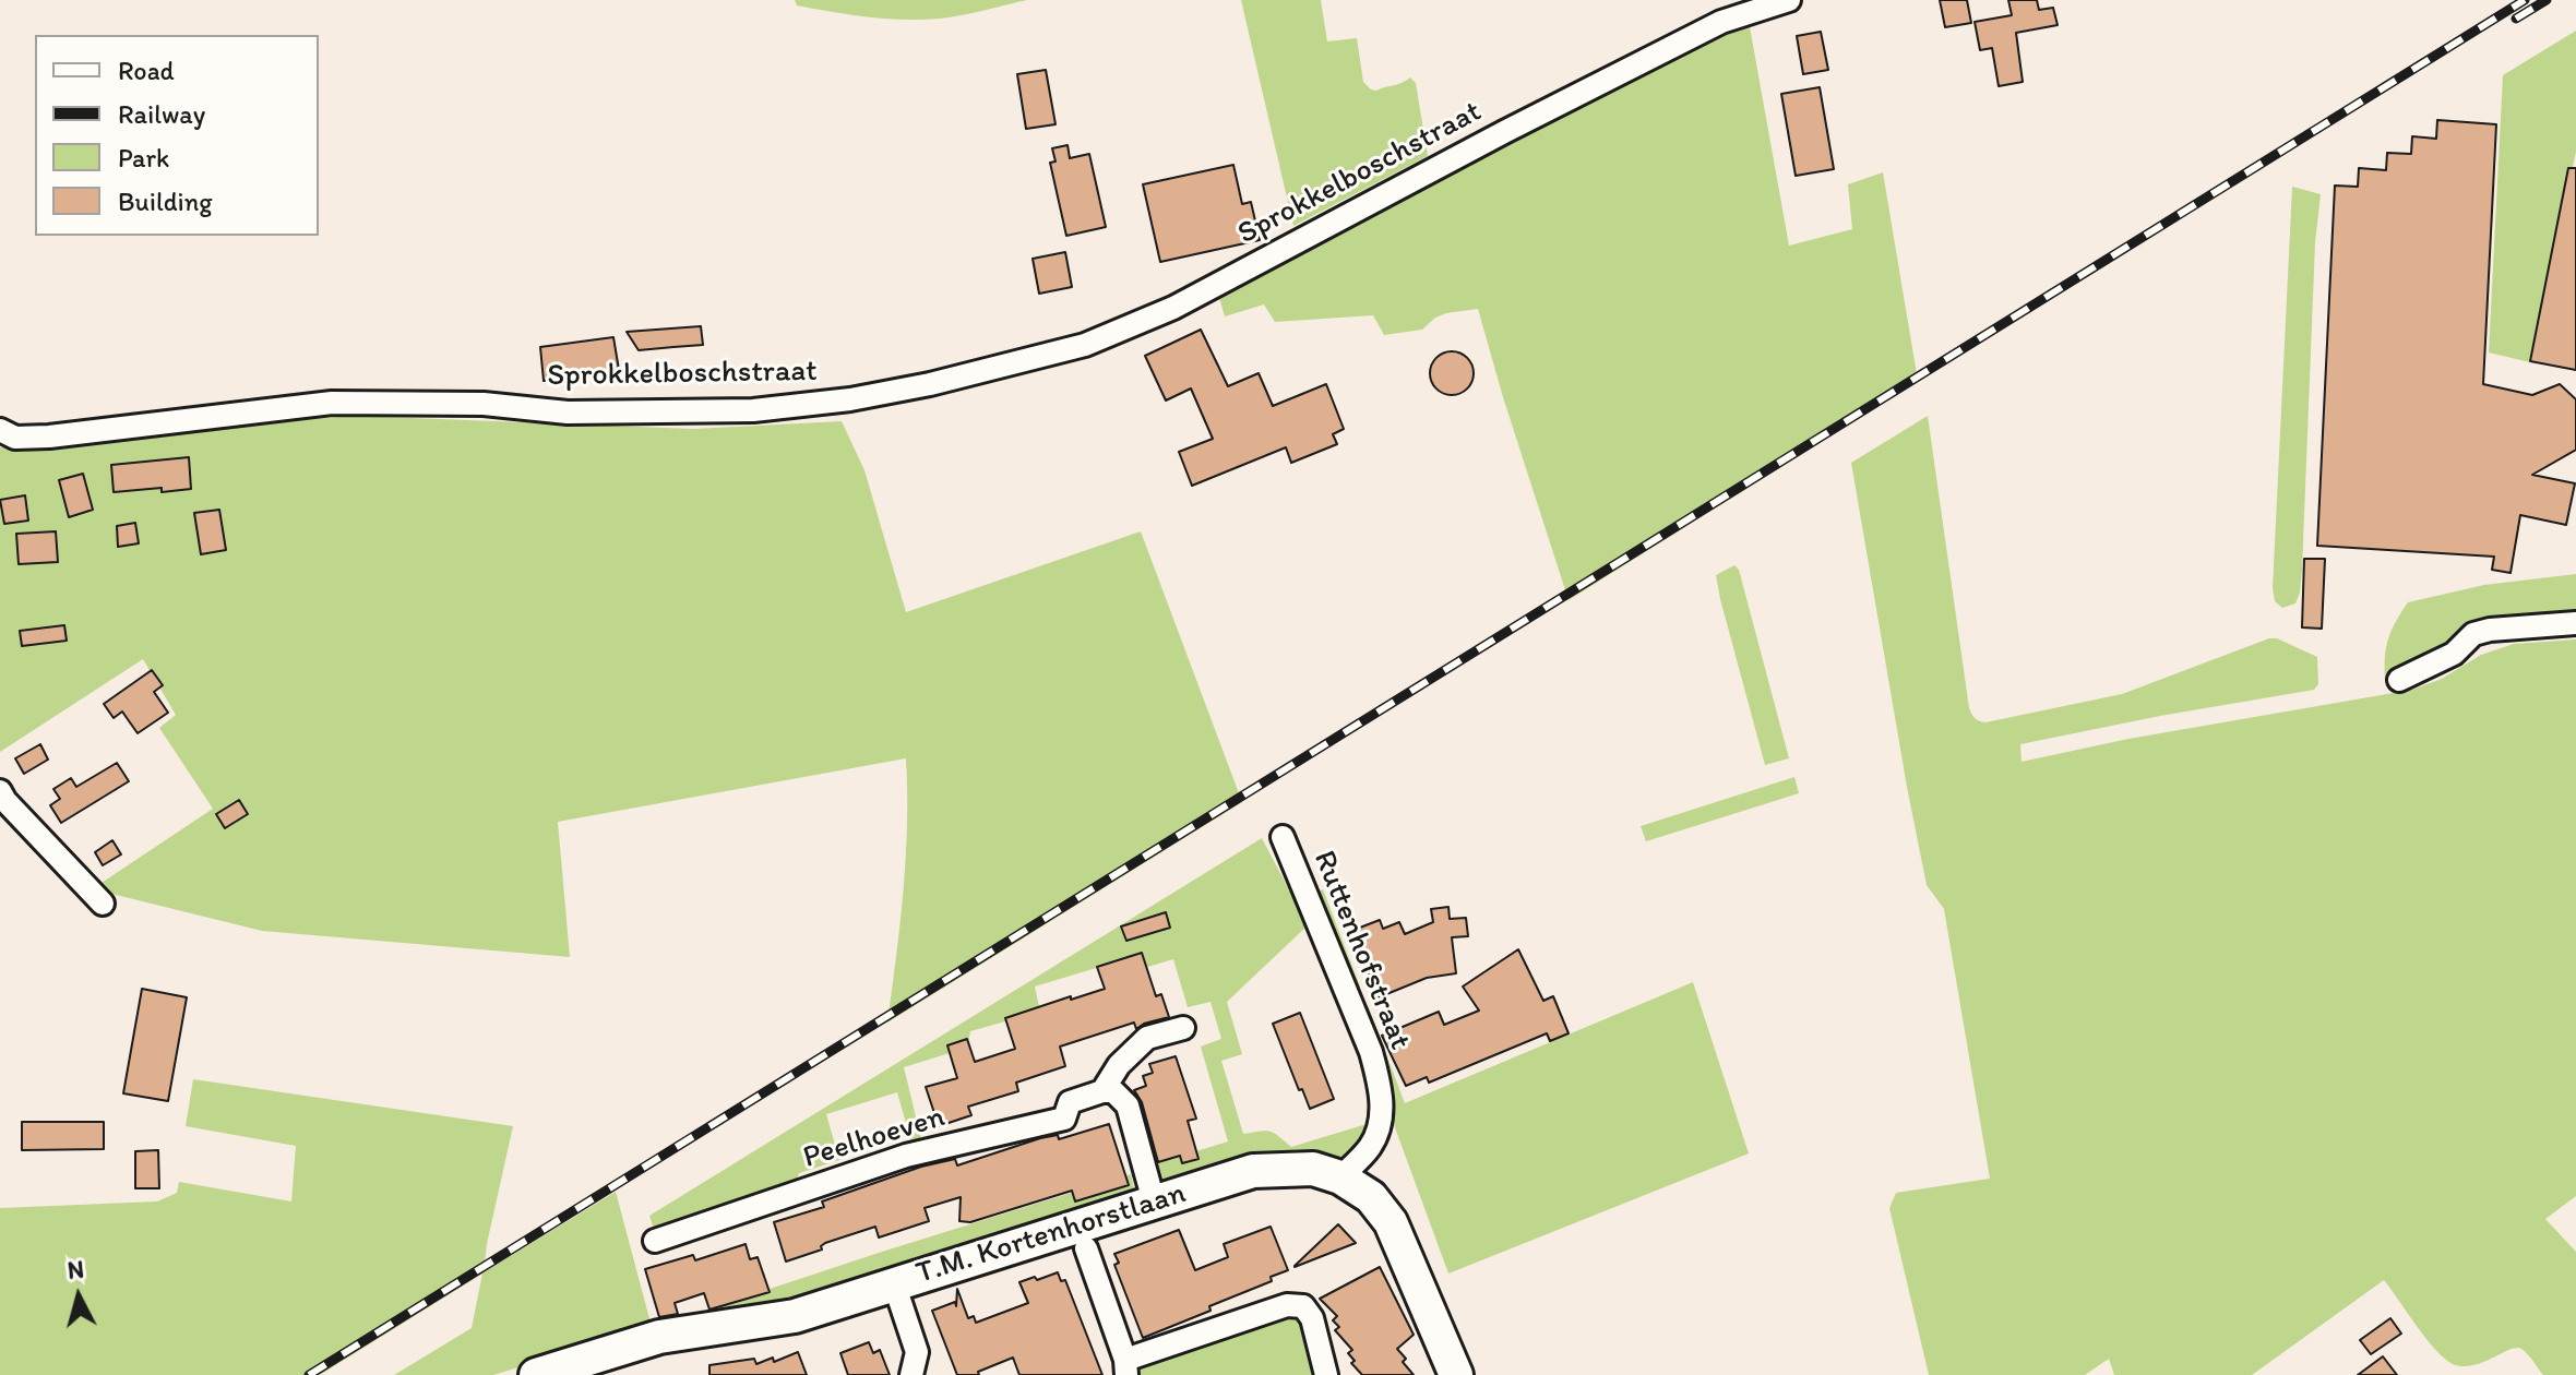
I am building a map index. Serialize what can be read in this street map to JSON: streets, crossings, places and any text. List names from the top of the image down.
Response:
{
  "streets": {
    "street": [
      "Sprokkelboschstraat",
      "Ruttenhofstraat",
      "Peelhoeven",
      "T.M. Kortenhorstlaan"
    ]
  },
  "crossings": [
    ["Ruttenhofstraat", "T.M. Kortenhorstlaan"]
  ],
  "legend": [
    "Road",
    "Railway",
    "Park",
    "Building"
  ],
  "north": "top"
}
